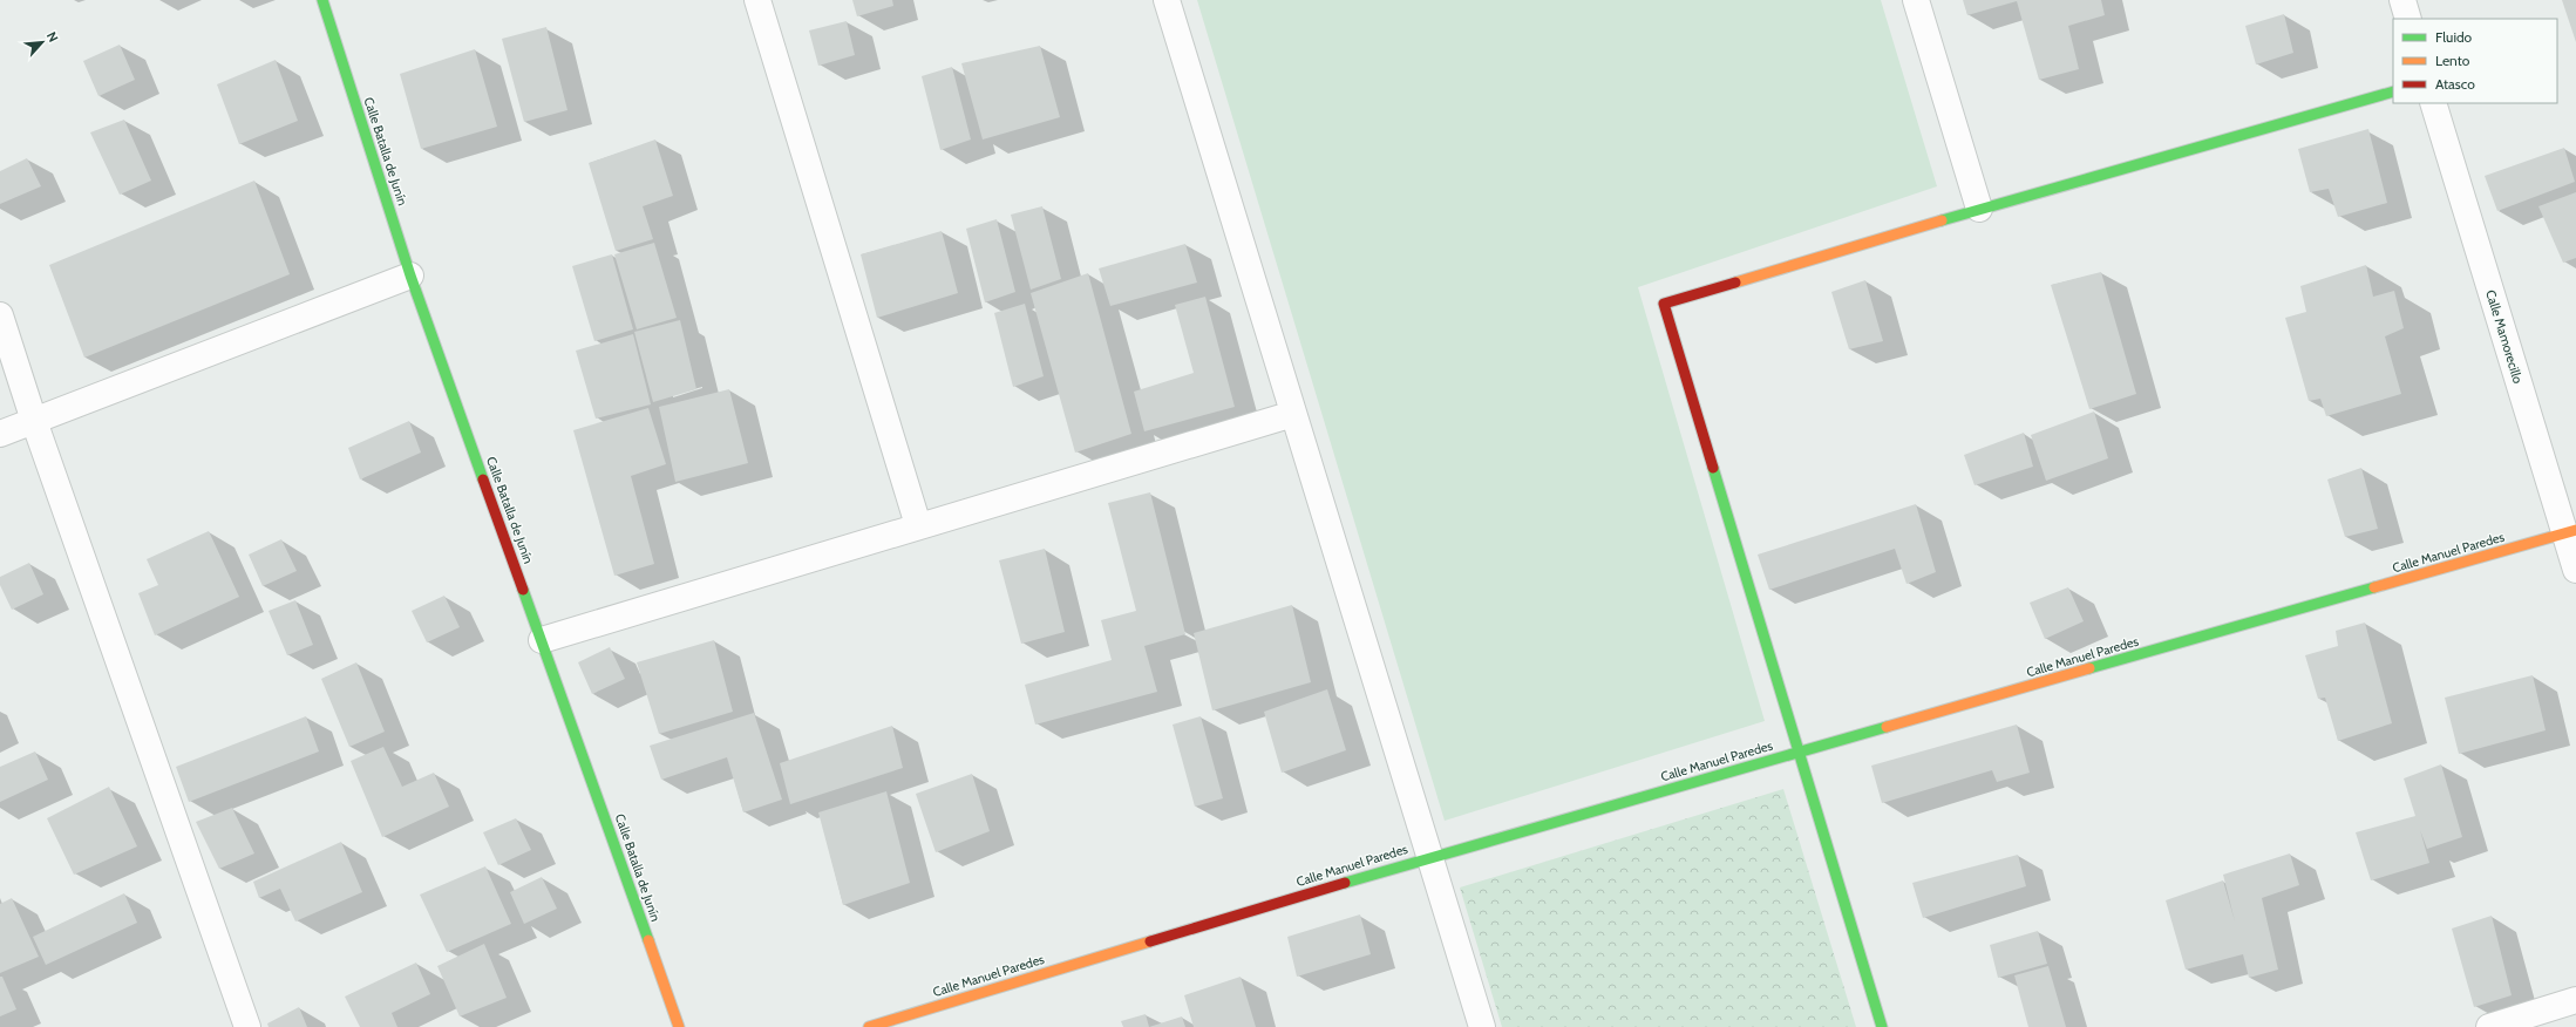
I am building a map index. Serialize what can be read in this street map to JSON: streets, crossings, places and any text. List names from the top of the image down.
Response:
{
  "streets": {
    "street": ["Calle Batalla de Junín", "Calle Mamorecillo", "Calle Manuel Paredes"]
  },
  "crossings": [
    ["Calle Mamorecillo", "Calle Manuel Paredes"]
  ],
  "legend": ["Fluido", "Lento", "Atasco"],
  "north": "top right"
}
